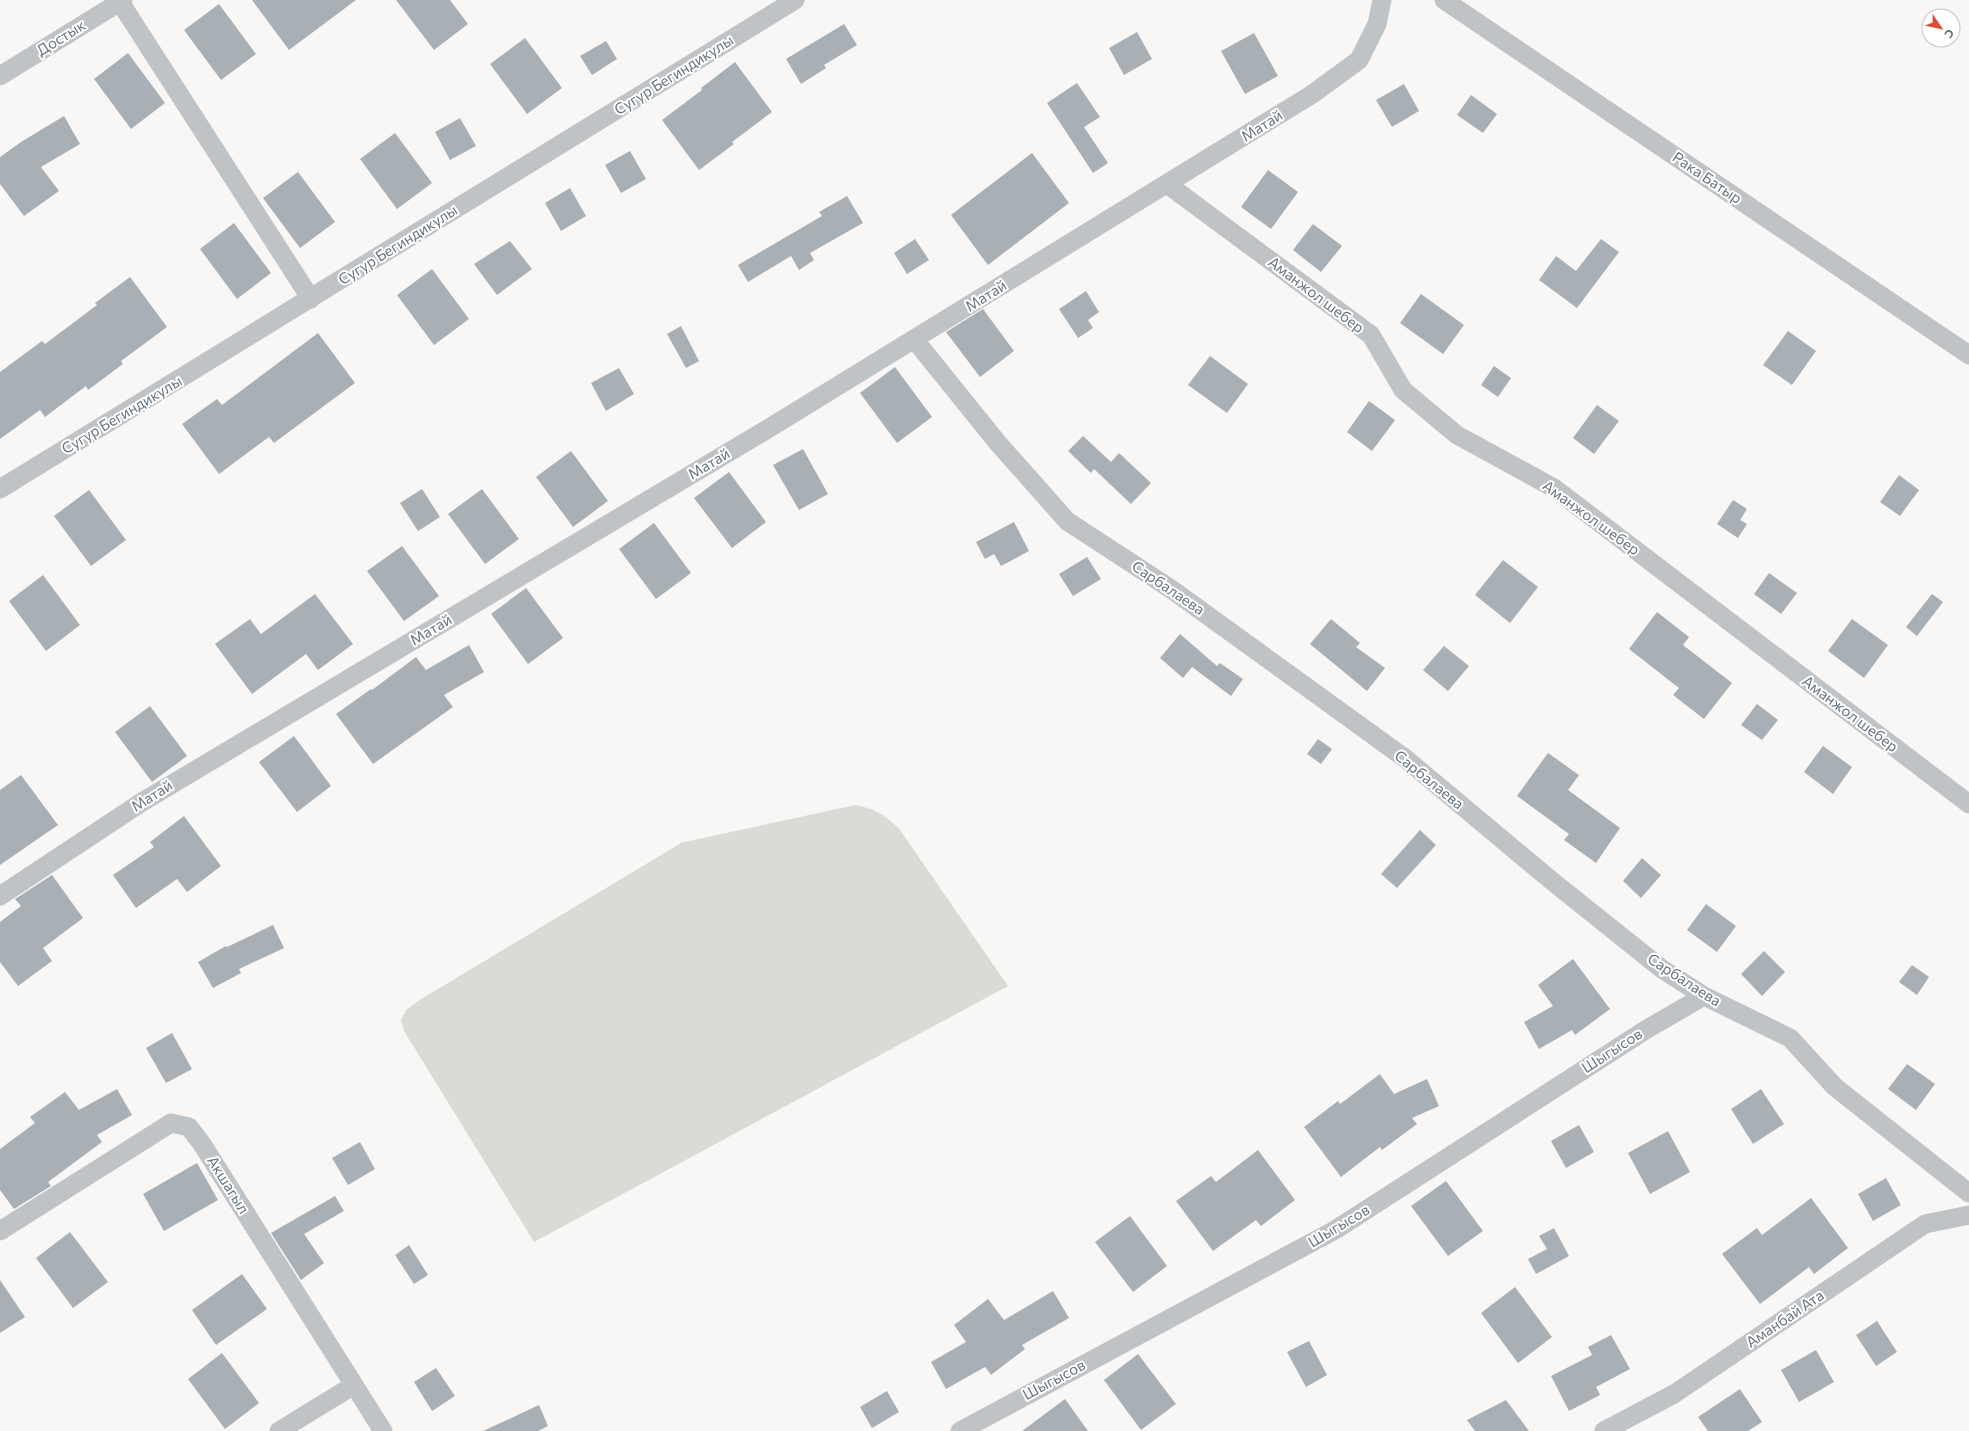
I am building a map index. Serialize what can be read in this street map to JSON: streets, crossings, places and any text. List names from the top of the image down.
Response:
{
  "streets": {
    "street": [
      "Достык",
      "Сугур Бегиндикулы",
      "Матай",
      "Рака Батыр",
      "Аманжол шебер",
      "Сарбалаева",
      "Шыгысов",
      "Акшагыл",
      "Аманбай Ата"
    ]
  },
  "crossings": [
    ["Матай", "Аманжол шебер"],
    ["Матай", "Сарбалаева"],
    ["Сарбалаева", "Шыгысов"]
  ],
  "north": "bottom right"
}
